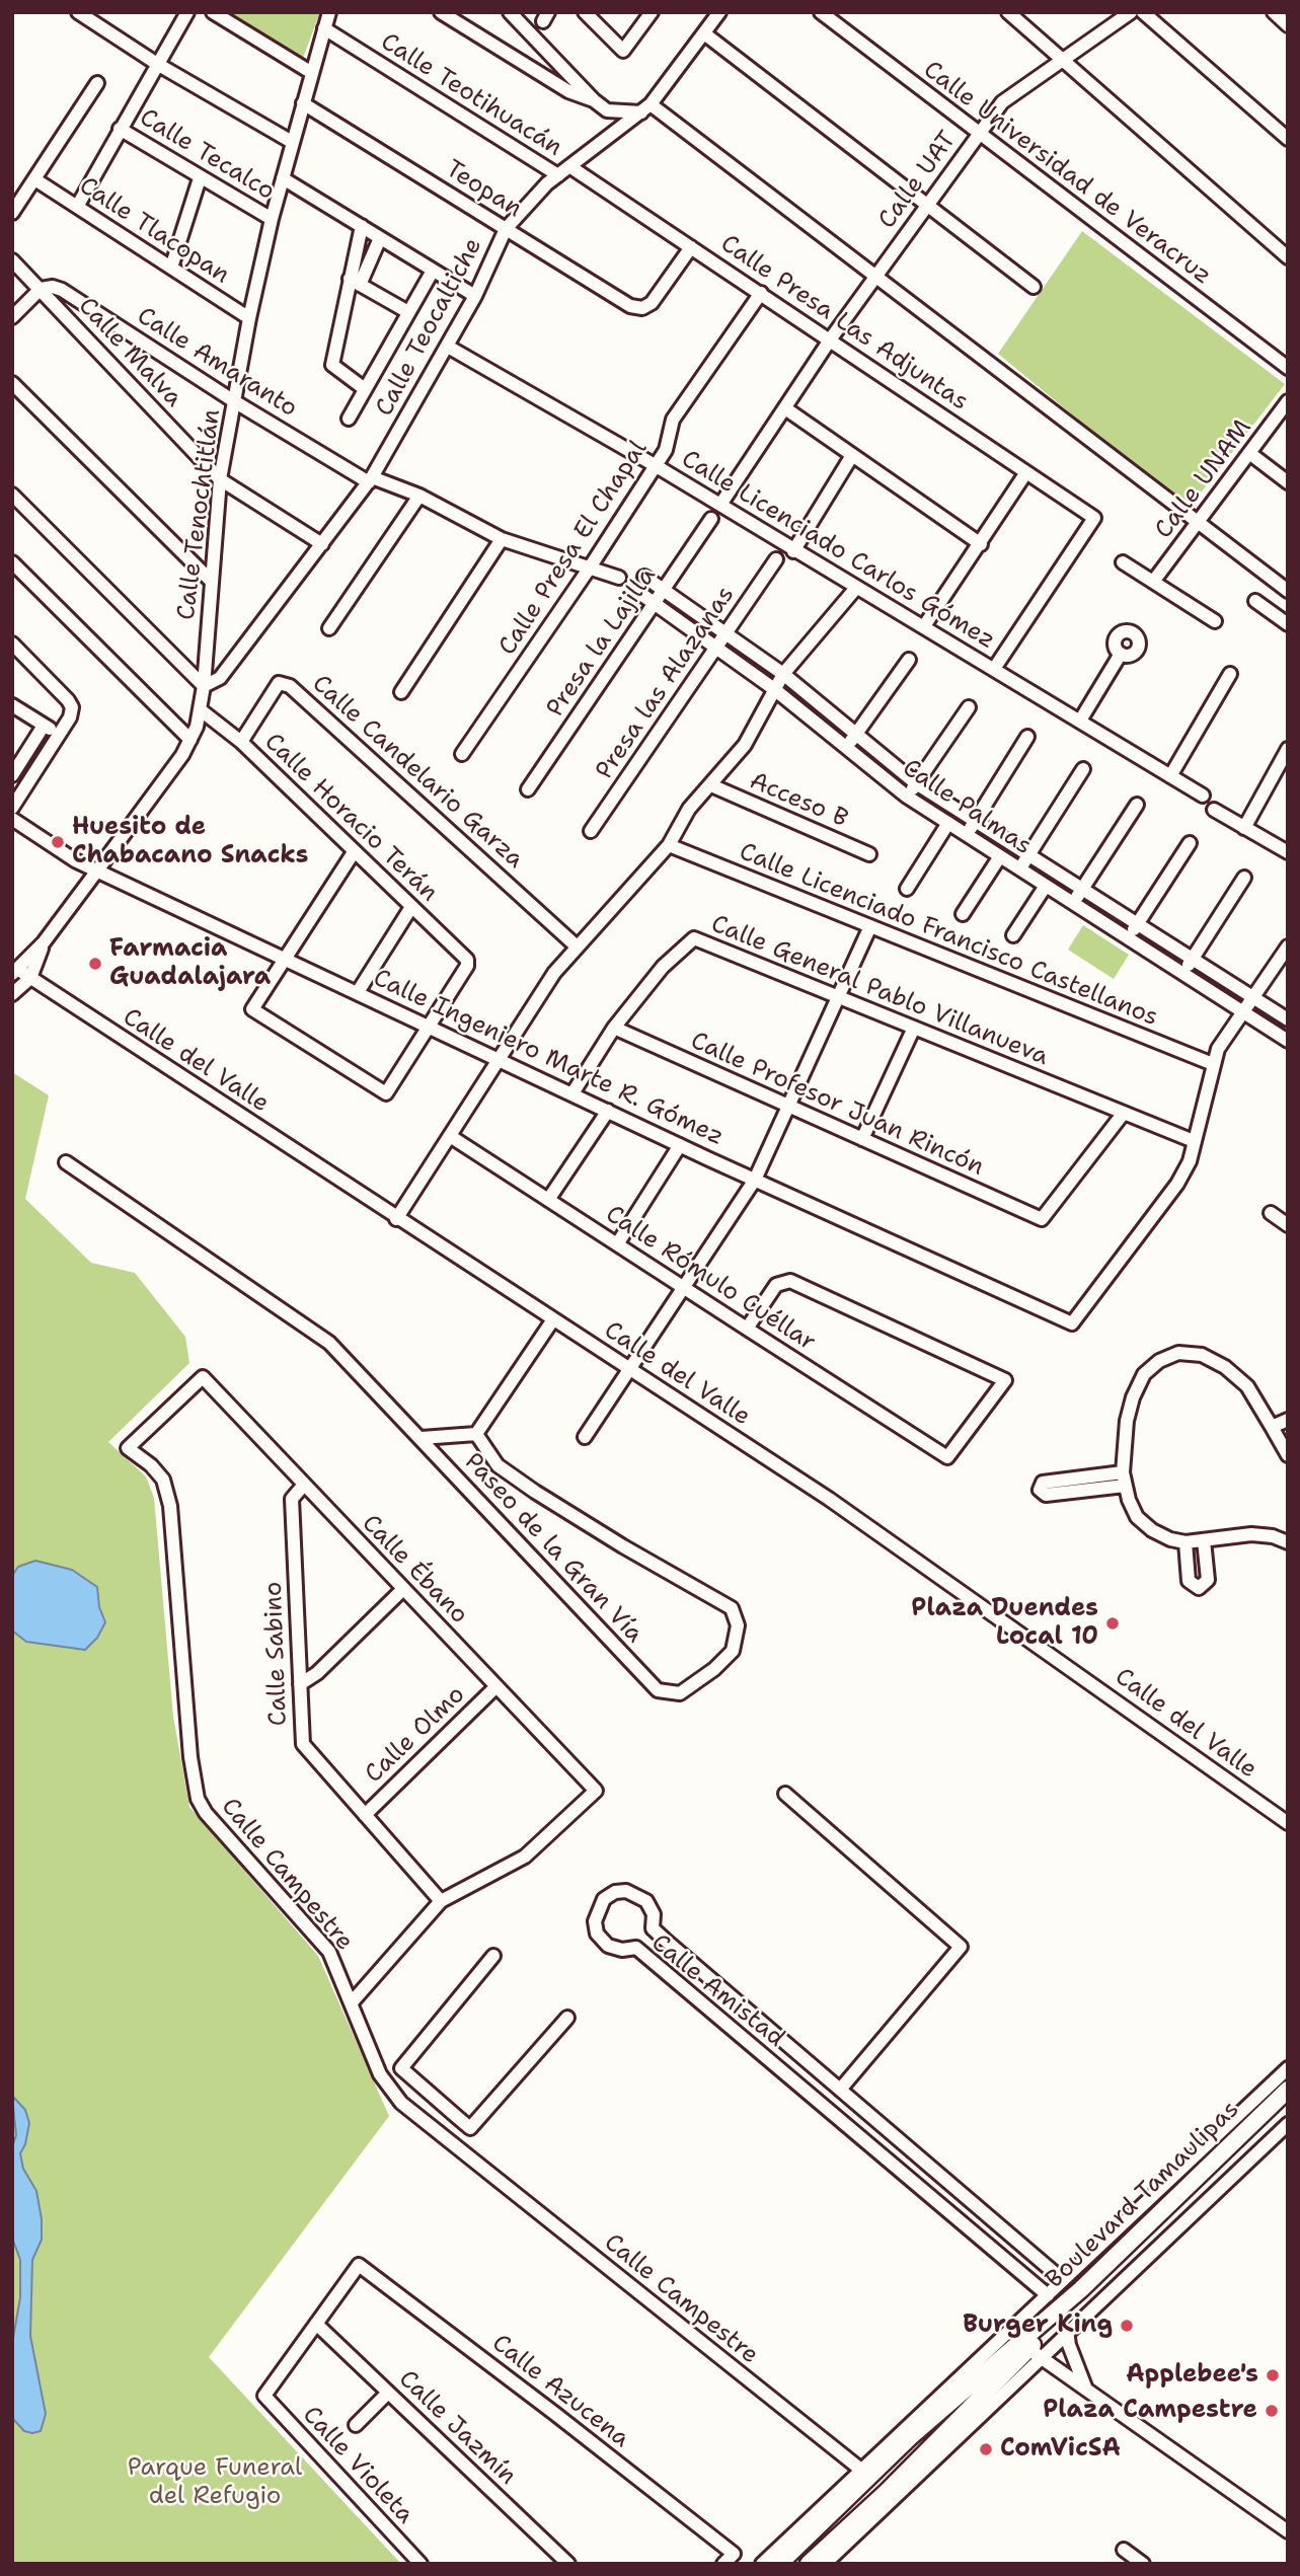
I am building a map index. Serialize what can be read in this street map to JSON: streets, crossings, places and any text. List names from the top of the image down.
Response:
{
  "streets": {
    "main road": ["Boulevard Tamaulipas"],
    "street": [
      "Calle Teotihuacán",
      "Calle Tecalco",
      "Calle Universidad de Veracruz",
      "Calle UAT",
      "Teopan",
      "Calle Tlacopan",
      "Calle Presa Las Adjuntas",
      "Calle Teocaltiche",
      "Calle Malva",
      "Calle Amaranto",
      "Calle UNAM",
      "Calle Tenochtitlán",
      "Calle Presa El Chapal",
      "Calle Licenciado Carlos Gómez",
      "Presa la Lajilla",
      "Presa las Alazanas",
      "Calle Candelario Garza",
      "Acceso B",
      "Calle Palmas",
      "Calle Horacio Terán",
      "Calle Licenciado Francisco Castellanos",
      "Calle General Pablo Villanueva",
      "Calle Ingeniero Marte R. Gómez",
      "Calle del Valle",
      "Calle Profesor Juan Rincón",
      "Calle Rómulo Cuéllar",
      "Paseo de la Gran Vía",
      "Calle Ébano",
      "Calle Sabino",
      "Calle Olmo",
      "Calle Campestre",
      "Calle Amistad",
      "Calle Azucena",
      "Calle Jazmín",
      "Calle Violeta"
    ]
  },
  "crossings": [
    ["Calle Teotihuacán", "Calle Teocaltiche"],
    ["Calle Teotihuacán", "Calle Tenochtitlán"],
    ["Calle Tecalco", "Calle Tenochtitlán"],
    ["Calle Universidad de Veracruz", "Calle UAT"],
    ["Calle UAT", "Calle Presa Las Adjuntas"],
    ["Calle UAT", "Calle Licenciado Carlos Gómez"],
    ["Teopan", "Calle Presa Las Adjuntas"],
    ["Teopan", "Calle Teocaltiche"],
    ["Teopan", "Calle Tenochtitlán"],
    ["Calle Tlacopan", "Calle Tenochtitlán"],
    ["Calle Presa Las Adjuntas", "Calle Teocaltiche"],
    ["Calle Presa Las Adjuntas", "Calle Presa El Chapal"],
    ["Calle Presa Las Adjuntas", "Calle Licenciado Carlos Gómez"],
    ["Calle Teocaltiche", "Calle Malva"],
    ["Calle Teocaltiche", "Calle Amaranto"],
    ["Calle Teocaltiche", "Calle Tenochtitlán"],
    ["Calle Teocaltiche", "Calle Licenciado Carlos Gómez"],
    ["Calle Malva", "Calle Amaranto"],
    ["Calle Malva", "Calle Tenochtitlán"],
    ["Calle Amaranto", "Calle Tenochtitlán"],
    ["Calle Amaranto", "Calle Presa El Chapal"],
    ["Calle Tenochtitlán", "Calle Horacio Terán"],
    ["Calle Tenochtitlán", "Calle Ingeniero Marte R. Gómez"],
    ["Calle Tenochtitlán", "Calle del Valle"],
    ["Calle Presa El Chapal", "Calle Licenciado Carlos Gómez"],
    ["Presa la Lajilla", "Calle Palmas"],
    ["Presa las Alazanas", "Calle Palmas"],
    ["Calle Candelario Garza", "Calle Horacio Terán"],
    ["Calle Horacio Terán", "Calle Ingeniero Marte R. Gómez"],
    ["Calle General Pablo Villanueva", "Calle Ingeniero Marte R. Gómez"],
    ["Calle General Pablo Villanueva", "Calle Profesor Juan Rincón"],
    ["Calle Ébano", "Calle Sabino"],
    ["Calle Ébano", "Calle Olmo"],
    ["Calle Ébano", "Calle Campestre"],
    ["Calle Sabino", "Calle Olmo"],
    ["Calle Azucena", "Calle Jazmín"],
    ["Calle Azucena", "Calle Violeta"],
    ["Calle Jazmín", "Calle Violeta"]
  ],
  "parks": ["Parque Funeral del Refugio"],
  "places": [
    "Huesito de Chabacano Snacks",
    "Farmacia Guadalajara",
    "Plaza Duendes Local 10",
    "Burger King",
    "Applebee's",
    "Plaza Campestre",
    "ComVicSA"
  ]
}
